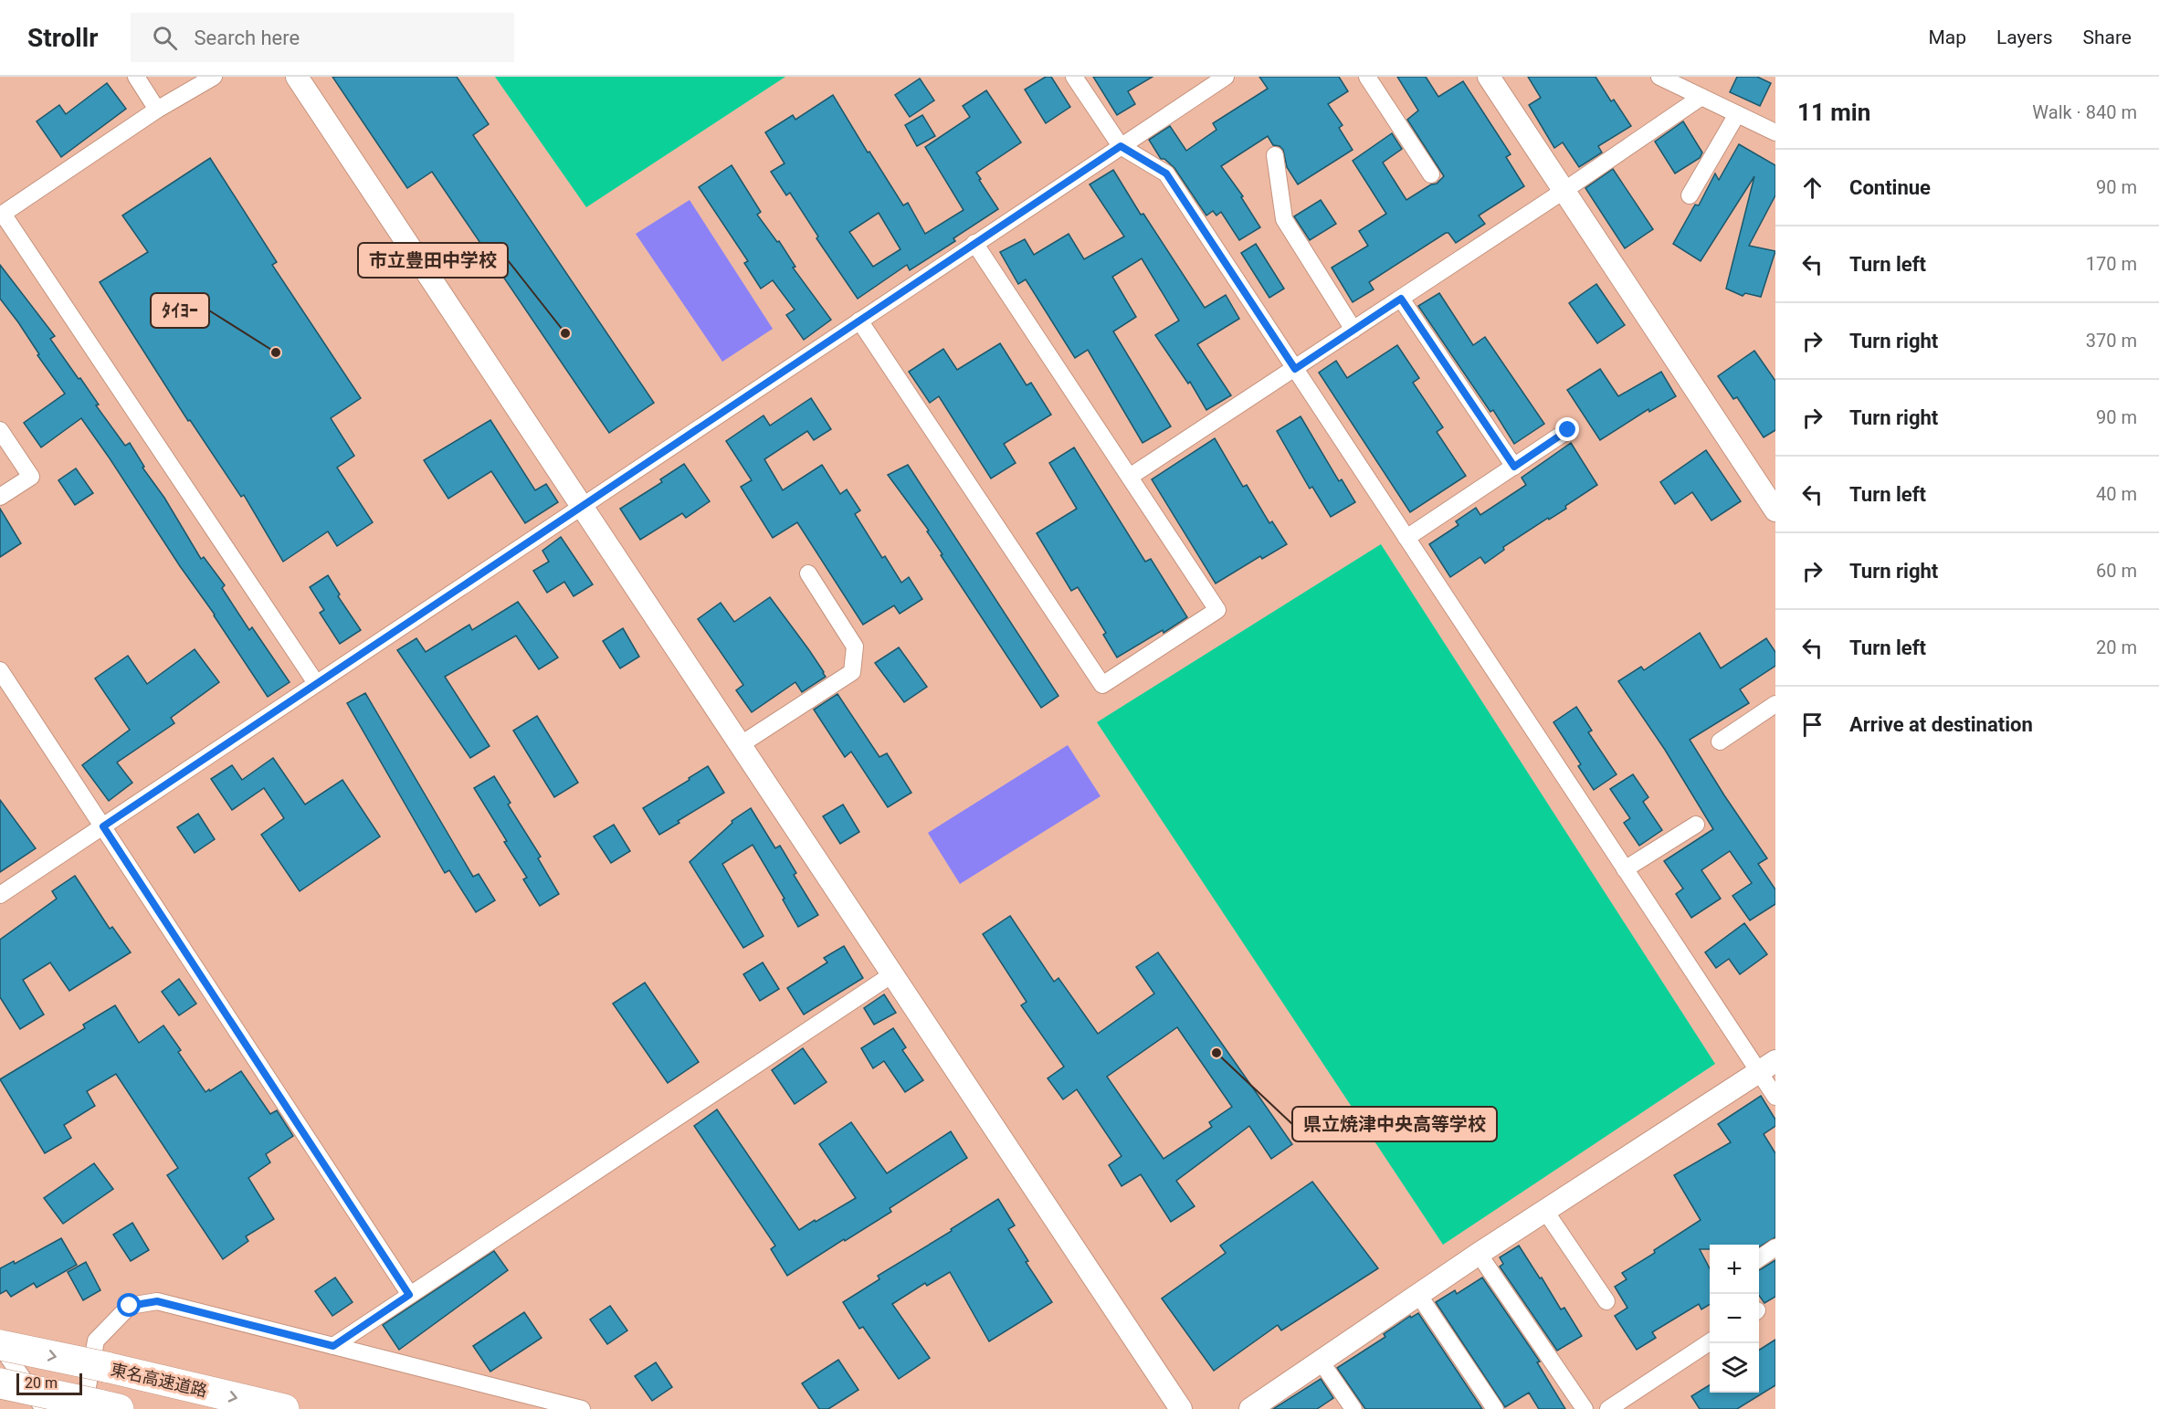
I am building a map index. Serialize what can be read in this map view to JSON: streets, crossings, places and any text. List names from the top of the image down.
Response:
{
  "streets": {
    "highway": ["東名高速道路"]
  },
  "places": ["市立豊田中学校", "ﾀｲﾖｰ", "県立焼津中央高等学校"],
  "scale_bar": "20 m",
  "page": {
    "header": "Strollr",
    "search": "Search here",
    "nav": ["Map", "Layers", "Share"],
    "heading": ["11 min", "Walk · 840 m"],
    "list": [
      ["Continue", "90 m"],
      ["Turn left", "170 m"],
      ["Turn right", "370 m"],
      ["Turn right", "90 m"],
      ["Turn left", "40 m"],
      ["Turn right", "60 m"],
      ["Turn left", "20 m"],
      "Arrive at destination"
    ],
    "map_buttons": ["+", "−"],
    "scale": "20 m"
  }
}
